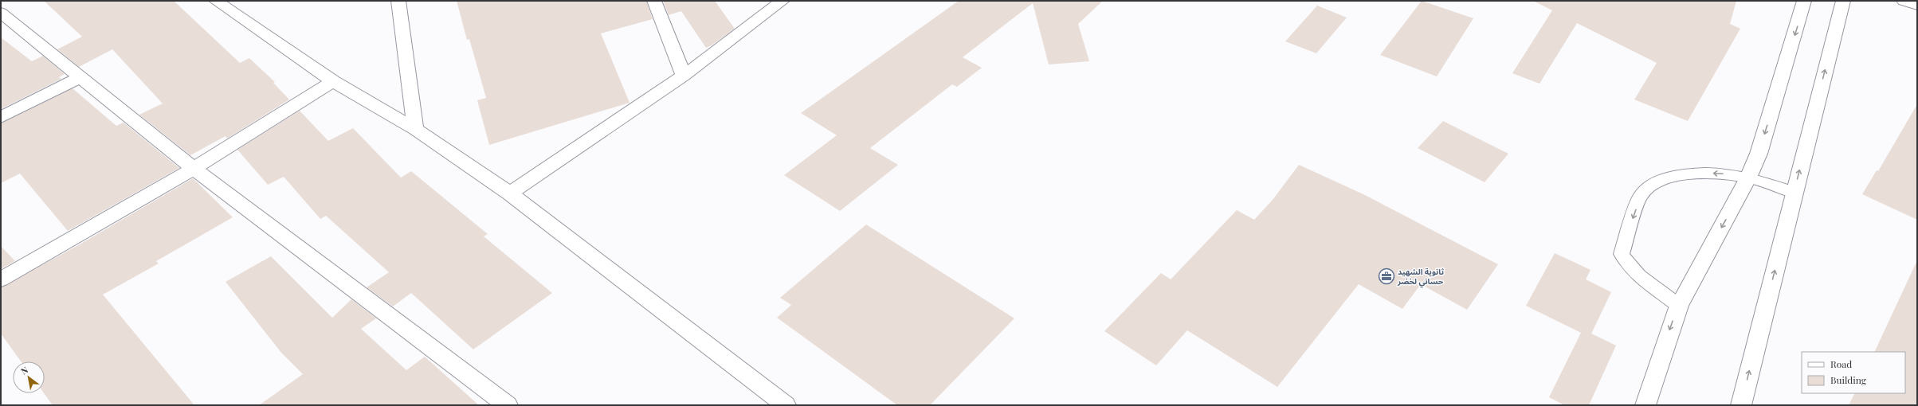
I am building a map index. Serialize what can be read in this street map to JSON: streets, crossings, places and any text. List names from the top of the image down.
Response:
{
  "places": {
    "office": ["ثانوية الشهيد حساني لخضر"]
  },
  "legend": ["Road", "Building"],
  "north": "top left"
}
